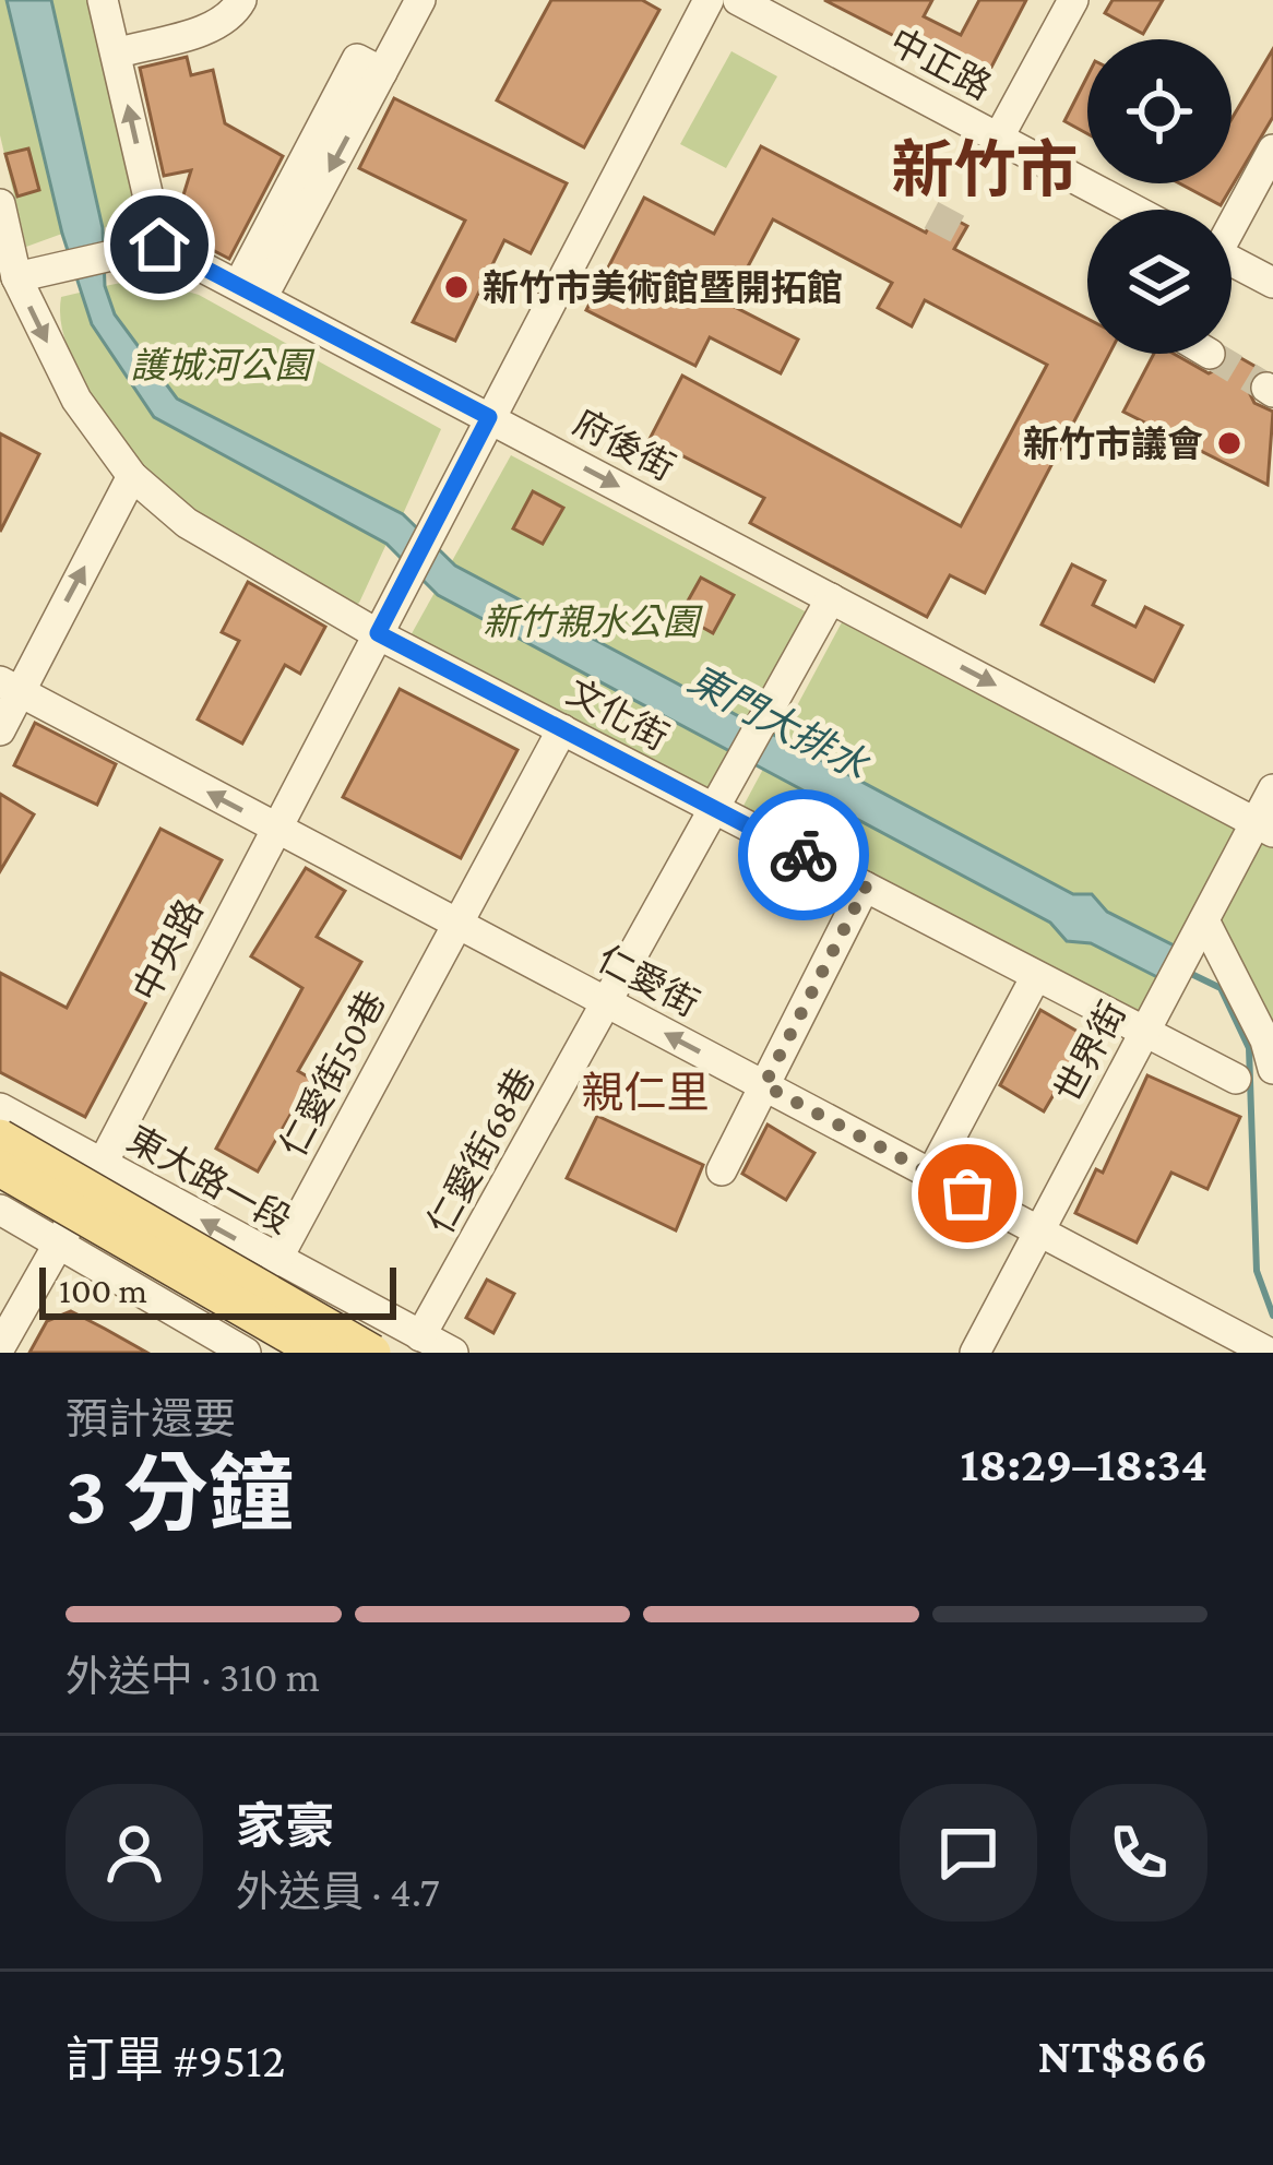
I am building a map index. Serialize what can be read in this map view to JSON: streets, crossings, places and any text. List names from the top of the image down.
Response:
{
  "streets": {
    "street": [
      "中正路",
      "府後街",
      "文化街",
      "中央路",
      "仁愛街",
      "世界街",
      "仁愛街50巷",
      "仁愛街68巷",
      "東大路一段"
    ]
  },
  "crossings": [
    ["府後街", "中央路"],
    ["府後街", "仁愛街68巷"],
    ["文化街", "中央路"],
    ["文化街", "世界街"],
    ["文化街", "仁愛街50巷"],
    ["文化街", "仁愛街68巷"],
    ["中央路", "仁愛街"],
    ["中央路", "東大路一段"],
    ["仁愛街", "世界街"],
    ["仁愛街", "仁愛街50巷"],
    ["仁愛街", "仁愛街68巷"],
    ["仁愛街50巷", "東大路一段"],
    ["仁愛街68巷", "東大路一段"]
  ],
  "one_way": ["府後街"],
  "districts": ["新竹市", "親仁里"],
  "water": ["東門大排水"],
  "parks": ["護城河公園", "新竹親水公園"],
  "places": ["新竹市美術館暨開拓館", "新竹市議會"],
  "scale_bar": "100 m",
  "page": {
    "scale": "100 m",
    "heading": ["3 分鐘", "預計還要", "18:29–18:34"],
    "panel": [
      "家豪",
      "外送員 · 4.7",
      "訂單 #9512",
      "NT$866"
    ],
    "bar": "外送中 · 310 m"
  }
}
